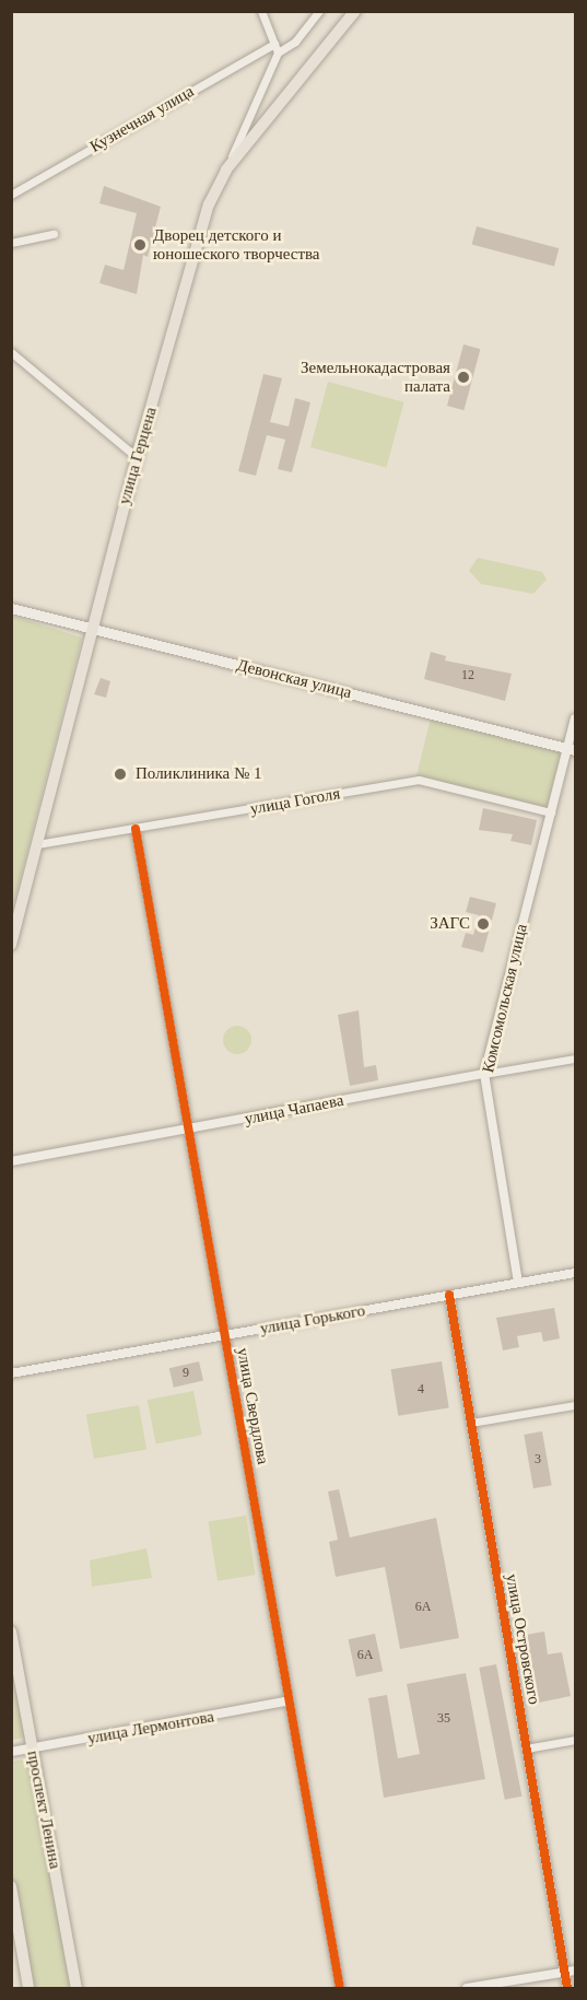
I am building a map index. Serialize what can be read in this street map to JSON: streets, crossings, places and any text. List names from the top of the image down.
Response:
{
  "streets": {
    "main road": ["улица Герцена", "Девонская улица", "проспект Ленина"],
    "street": [
      "Кузнечная улица",
      "улица Гоголя",
      "Комсомольская улица",
      "улица Чапаева",
      "улица Горького",
      "улица Свердлова",
      "улица Островского",
      "улица Лермонтова"
    ]
  },
  "crossings": [
    ["улица Герцена", "Девонская улица"],
    ["улица Герцена", "улица Гоголя"],
    ["Девонская улица", "Комсомольская улица"],
    ["улица Гоголя", "Комсомольская улица"],
    ["улица Гоголя", "улица Свердлова"],
    ["Комсомольская улица", "улица Чапаева"],
    ["Комсомольская улица", "улица Горького"],
    ["улица Чапаева", "улица Свердлова"],
    ["улица Горького", "улица Свердлова"],
    ["улица Горького", "улица Островского"],
    ["улица Свердлова", "улица Лермонтова"],
    ["улица Лермонтова", "проспект Ленина"]
  ],
  "places": [
    "Дворец детского и юношеского творчества",
    "Земельнокадастровая палата",
    "Поликлиника № 1",
    "ЗАГС"
  ],
  "house_numbers": [
    "12",
    "9",
    "4",
    "3",
    "6А",
    "6А",
    "35"
  ]
}
